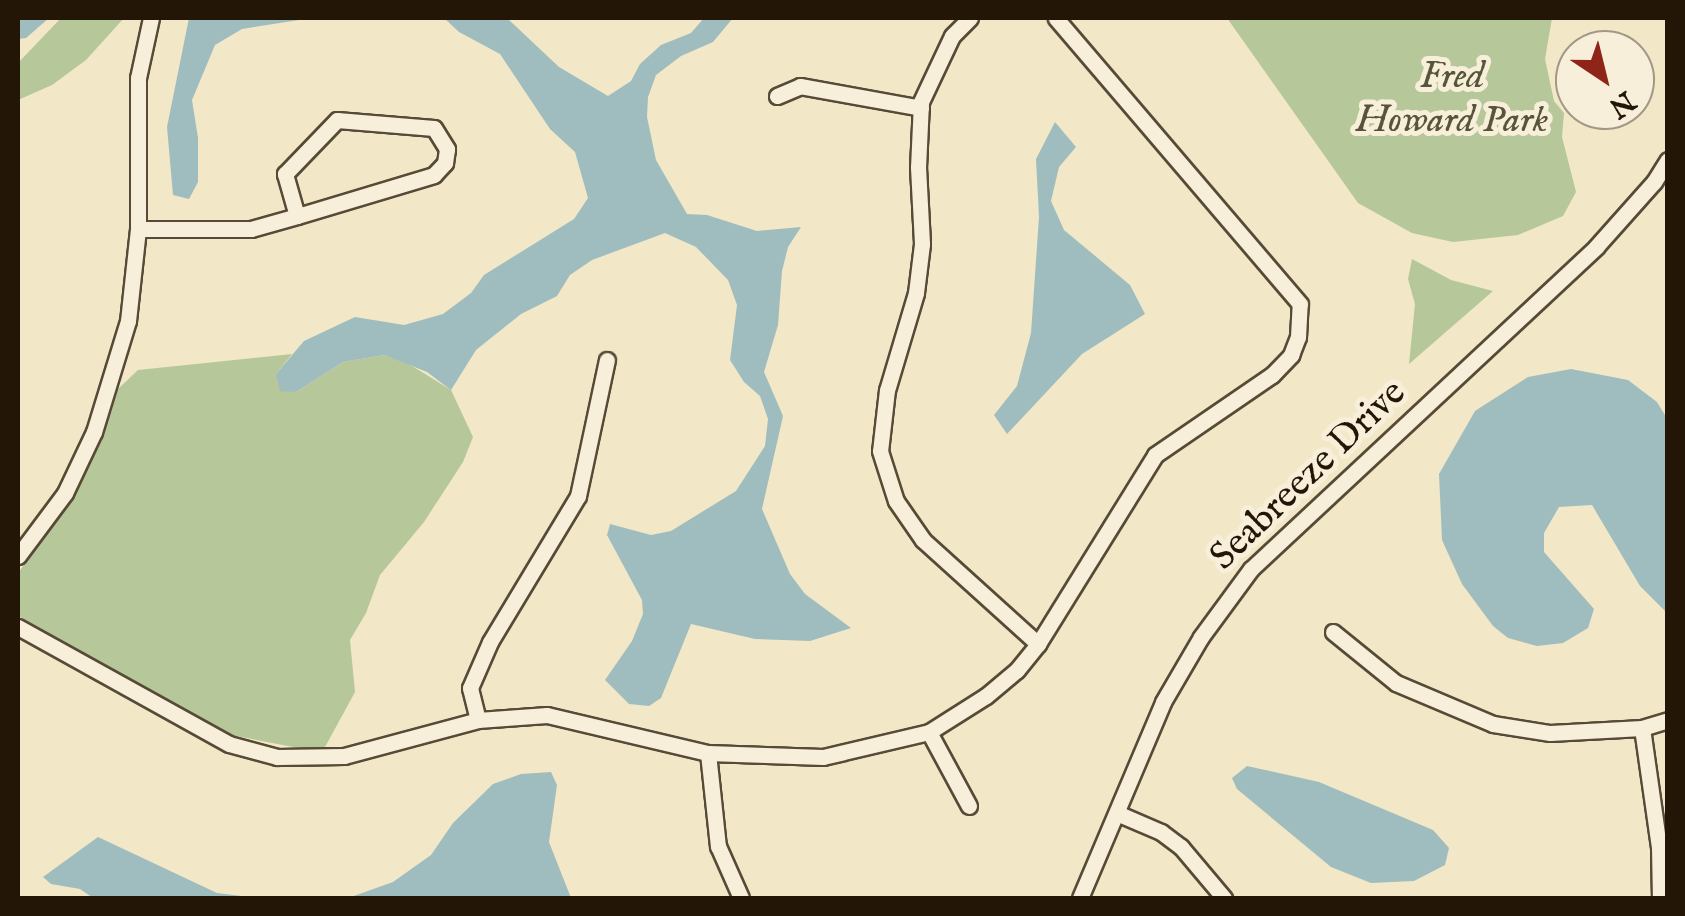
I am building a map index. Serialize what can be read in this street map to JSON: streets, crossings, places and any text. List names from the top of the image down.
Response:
{
  "streets": {
    "street": ["Seabreeze Drive"]
  },
  "parks": ["Fred Howard Park"],
  "north": "bottom right"
}
